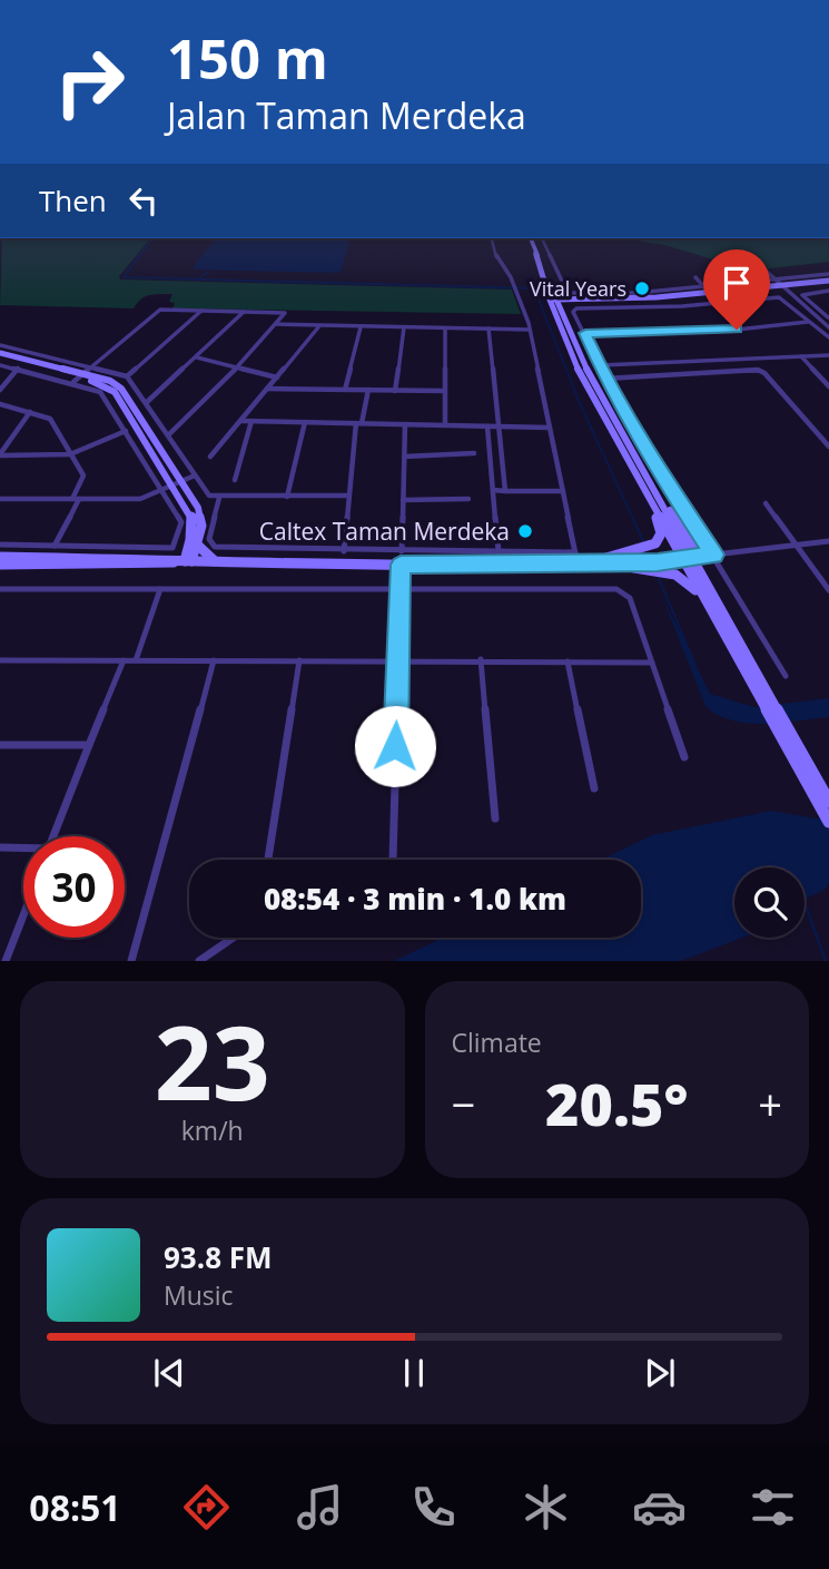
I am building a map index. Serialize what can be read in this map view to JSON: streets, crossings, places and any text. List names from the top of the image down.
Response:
{
  "places": ["Vital Years", "Caltex Taman Merdeka"],
  "page": {
    "turn": ["150 m", "Jalan Taman Merdeka"],
    "then": "Then",
    "limit": "30",
    "trip": "08:54 · 3 min · 1.0 km",
    "tile": [
      ["23", "km/h"],
      "Climate"
    ],
    "heat": ["−", "20.5°", "+"],
    "song": ["93.8 FM", "Music"],
    "tabs": "08:51"
  }
}
